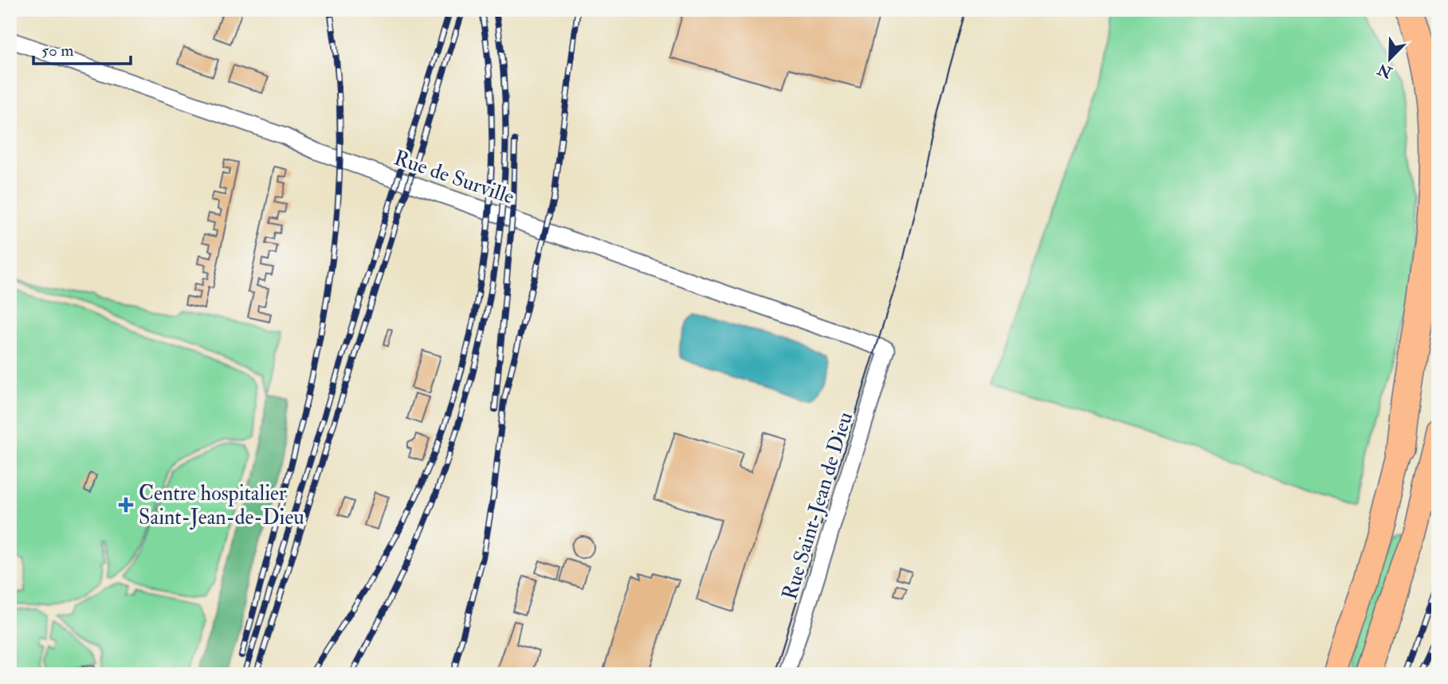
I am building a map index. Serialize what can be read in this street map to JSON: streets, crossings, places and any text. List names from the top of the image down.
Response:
{
  "streets": {
    "street": ["Rue de Surville", "Rue Saint-Jean de Dieu"]
  },
  "crossings": [
    ["Rue de Surville", "Rue Saint-Jean de Dieu"]
  ],
  "places": {
    "health": ["Centre hospitalier Saint-Jean-de-Dieu"]
  },
  "scale_bar": "50 m",
  "north": "bottom left"
}
